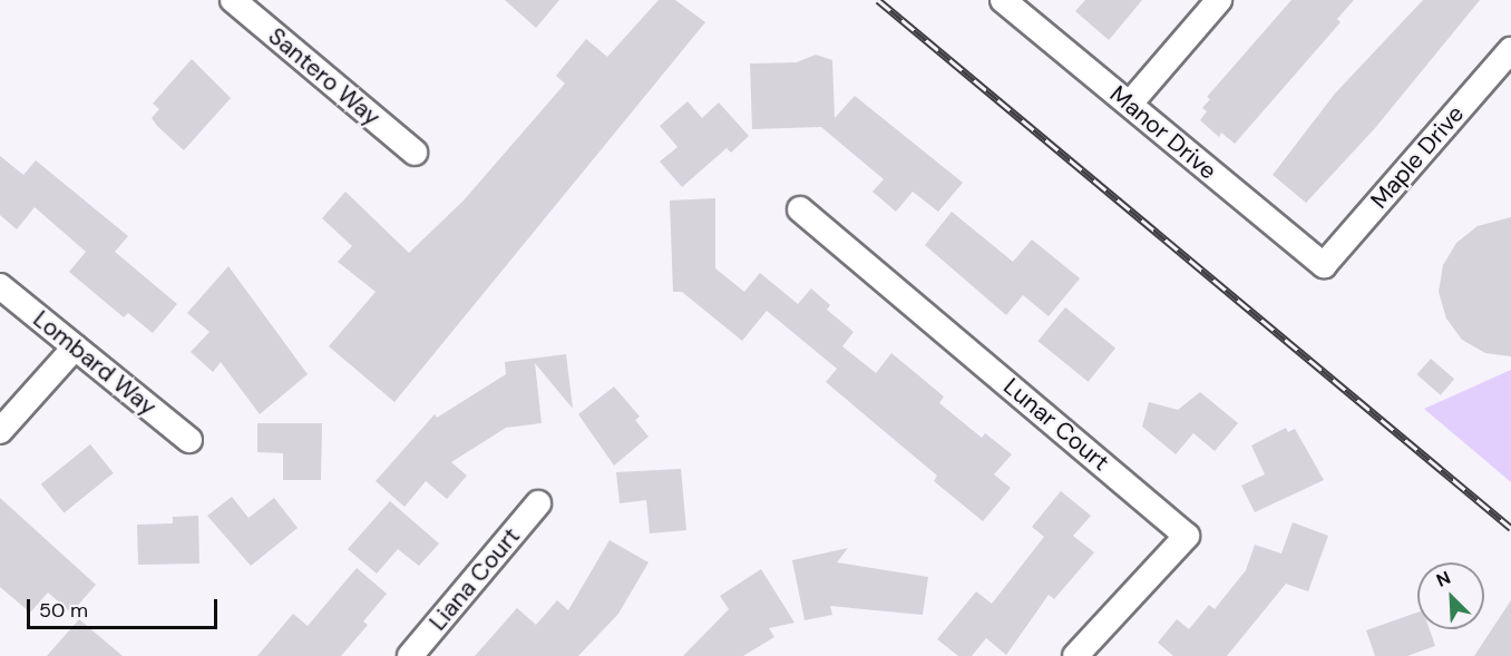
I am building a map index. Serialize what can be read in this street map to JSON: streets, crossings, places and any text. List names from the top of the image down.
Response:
{
  "streets": {
    "street": [
      "Santero Way",
      "Manor Drive",
      "Maple Drive",
      "Lombard Way",
      "Lunar Court",
      "Liana Court"
    ]
  },
  "crossings": [
    ["Manor Drive", "Maple Drive"]
  ],
  "scale_bar": "50 m",
  "north": "top left"
}
